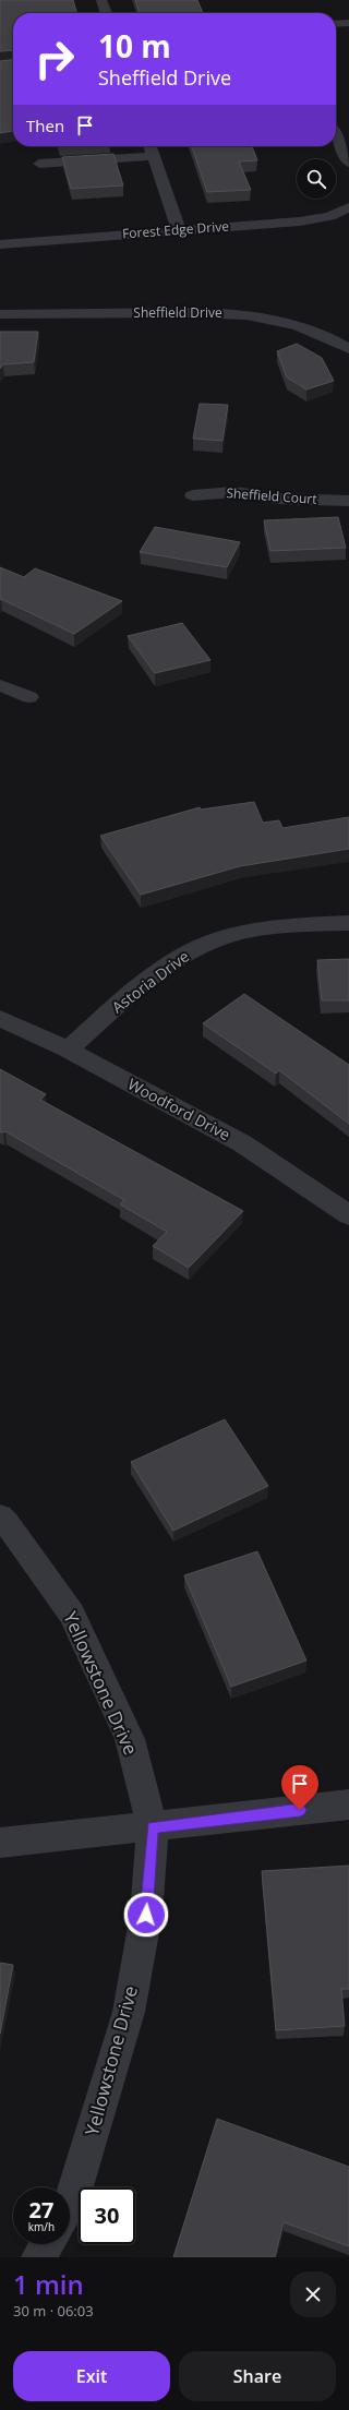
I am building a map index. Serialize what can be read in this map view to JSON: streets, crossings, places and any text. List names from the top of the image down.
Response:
{
  "streets": {
    "street": [
      "Forest Edge Drive",
      "Sheffield Drive",
      "Sheffield Court",
      "Astoria Drive",
      "Woodford Drive",
      "Yellowstone Drive"
    ]
  },
  "crossings": [
    ["Astoria Drive", "Woodford Drive"]
  ],
  "page": {
    "turn": ["10 m", "Sheffield Drive"],
    "then": "Then",
    "speed": "27 km/h",
    "limit": "30",
    "heading": ["1 min", "30 m · 06:03"],
    "buttons": ["Exit", "Share"]
  }
}
